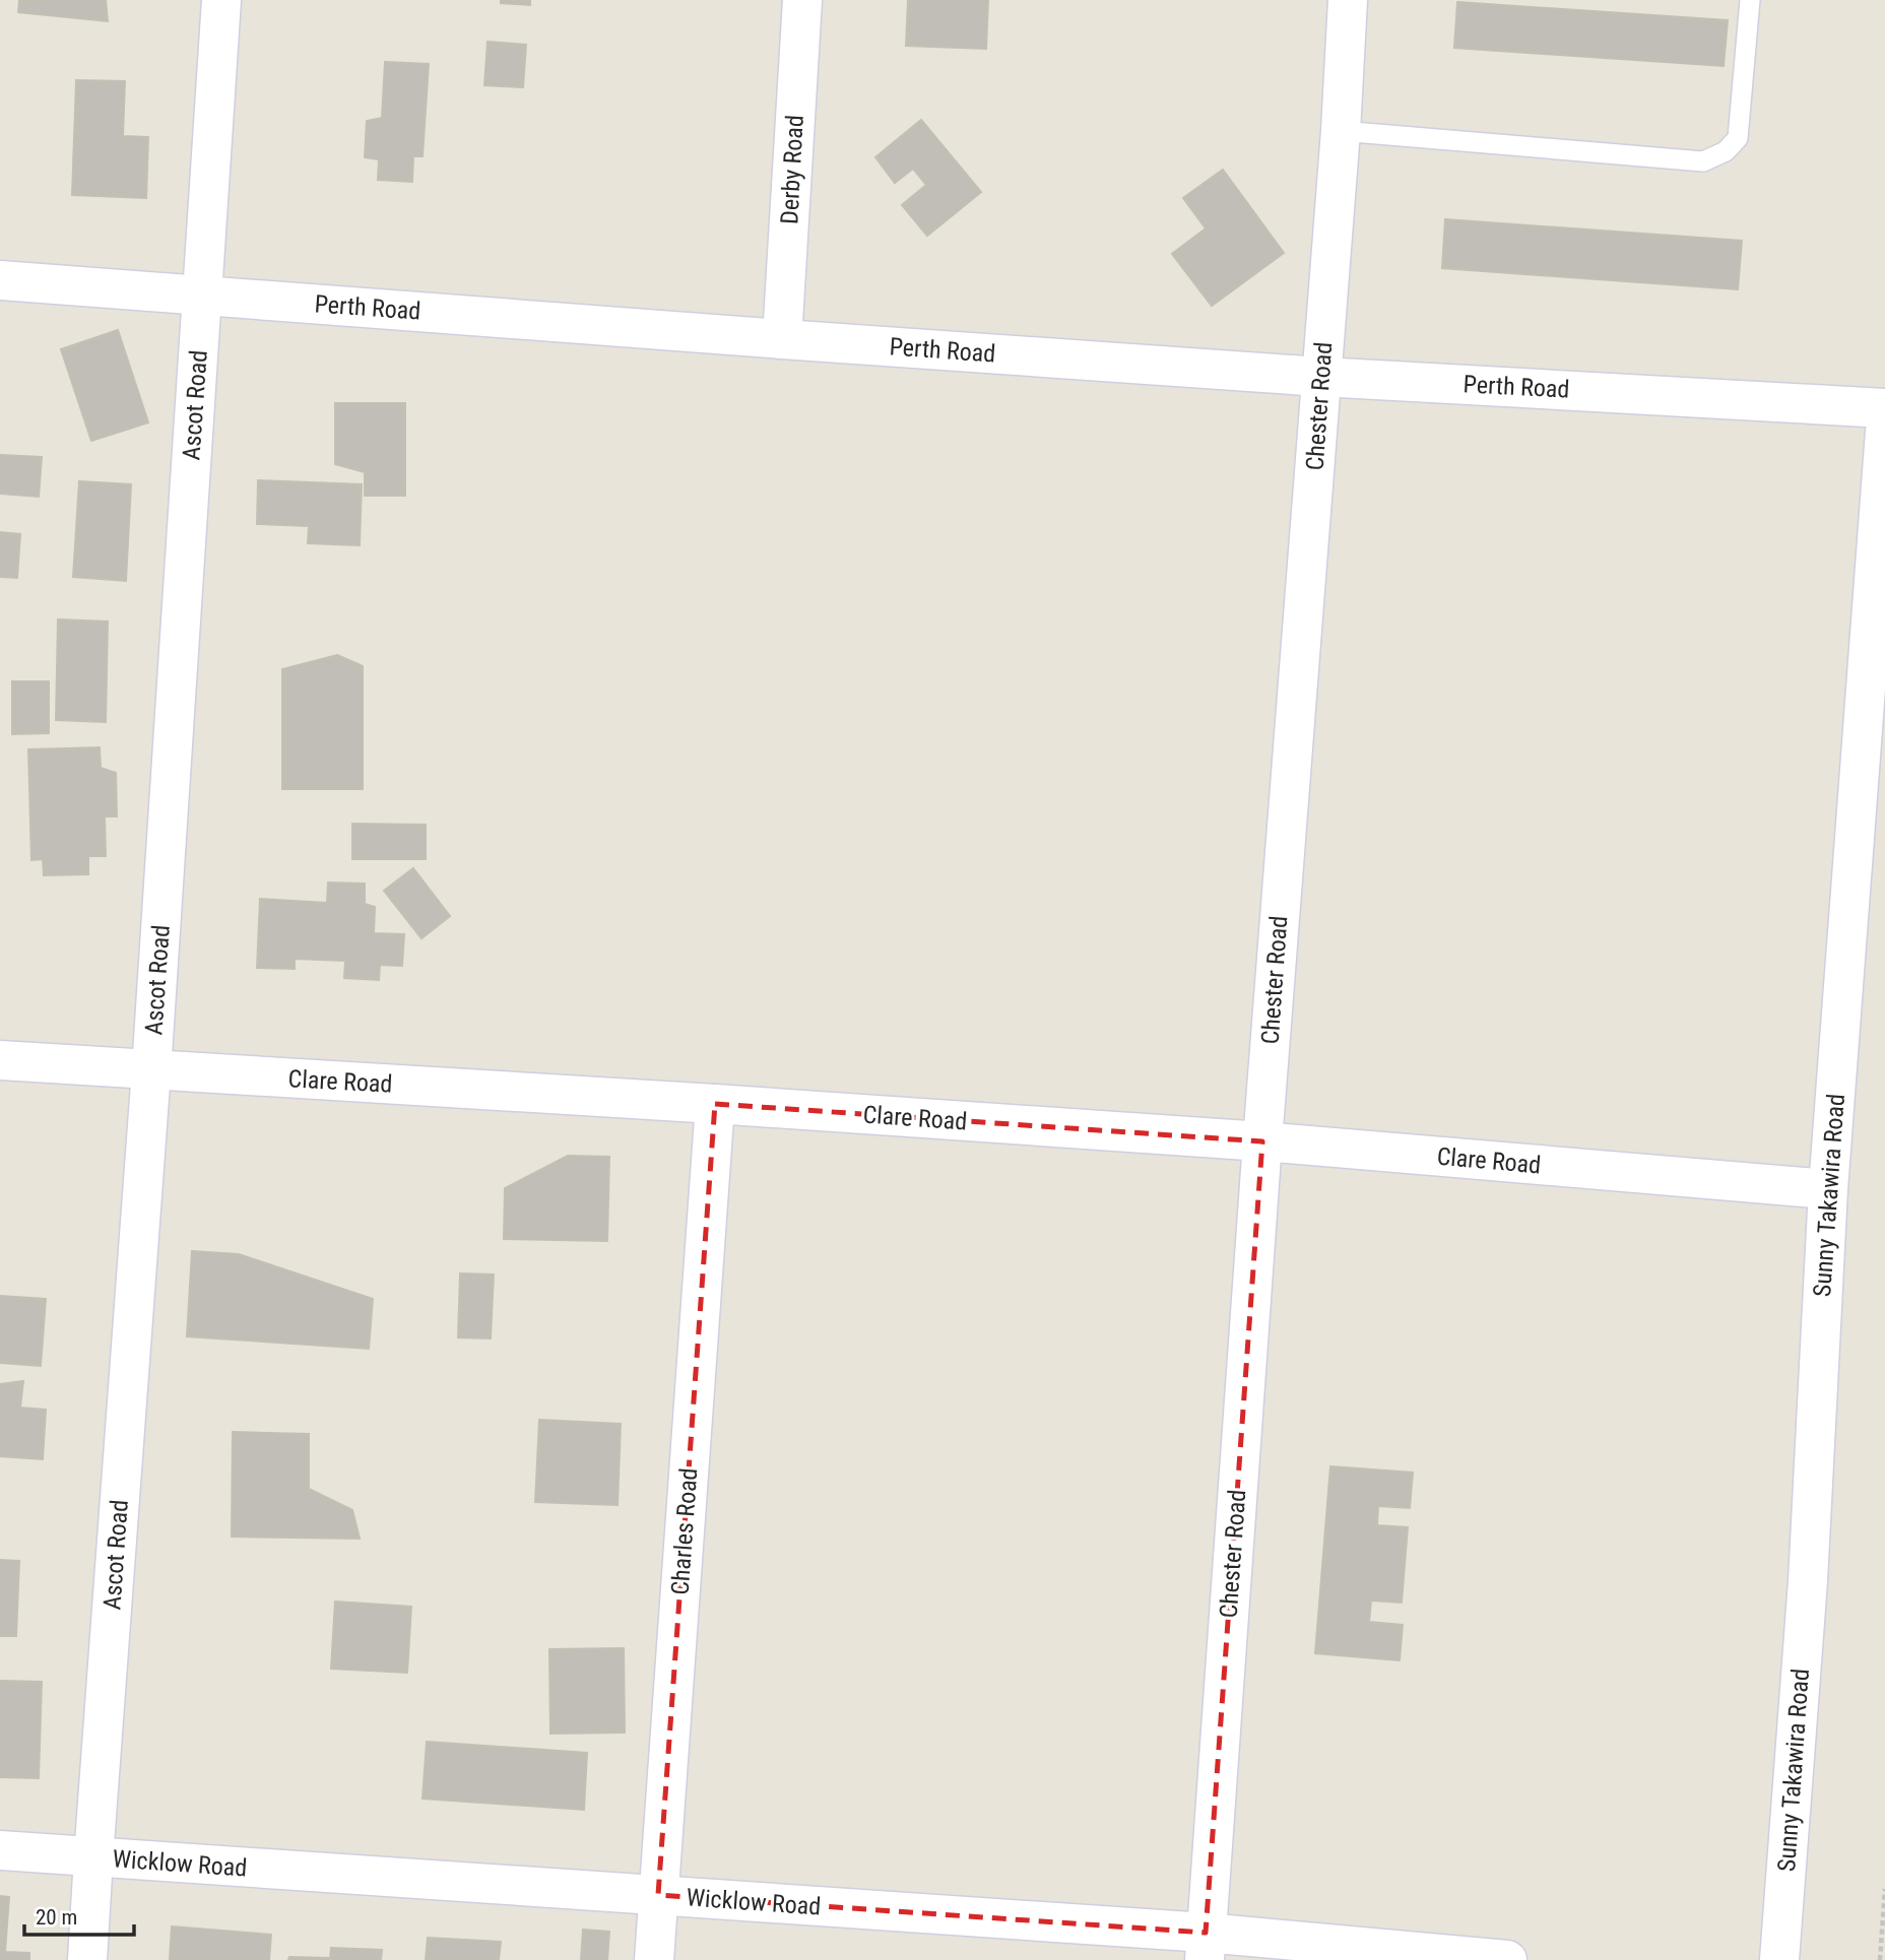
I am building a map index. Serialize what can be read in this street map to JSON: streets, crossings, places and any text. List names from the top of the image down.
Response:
{
  "streets": {
    "street": [
      "Derby Road",
      "Perth Road",
      "Ascot Road",
      "Chester Road",
      "Clare Road",
      "Sunny Takawira Road",
      "Charles Road",
      "Wicklow Road"
    ]
  },
  "crossings": [
    ["Derby Road", "Perth Road"],
    ["Perth Road", "Ascot Road"],
    ["Perth Road", "Chester Road"],
    ["Ascot Road", "Clare Road"],
    ["Ascot Road", "Wicklow Road"],
    ["Chester Road", "Clare Road"],
    ["Chester Road", "Wicklow Road"],
    ["Clare Road", "Sunny Takawira Road"],
    ["Clare Road", "Charles Road"],
    ["Charles Road", "Wicklow Road"]
  ],
  "scale_bar": "20 m"
}
